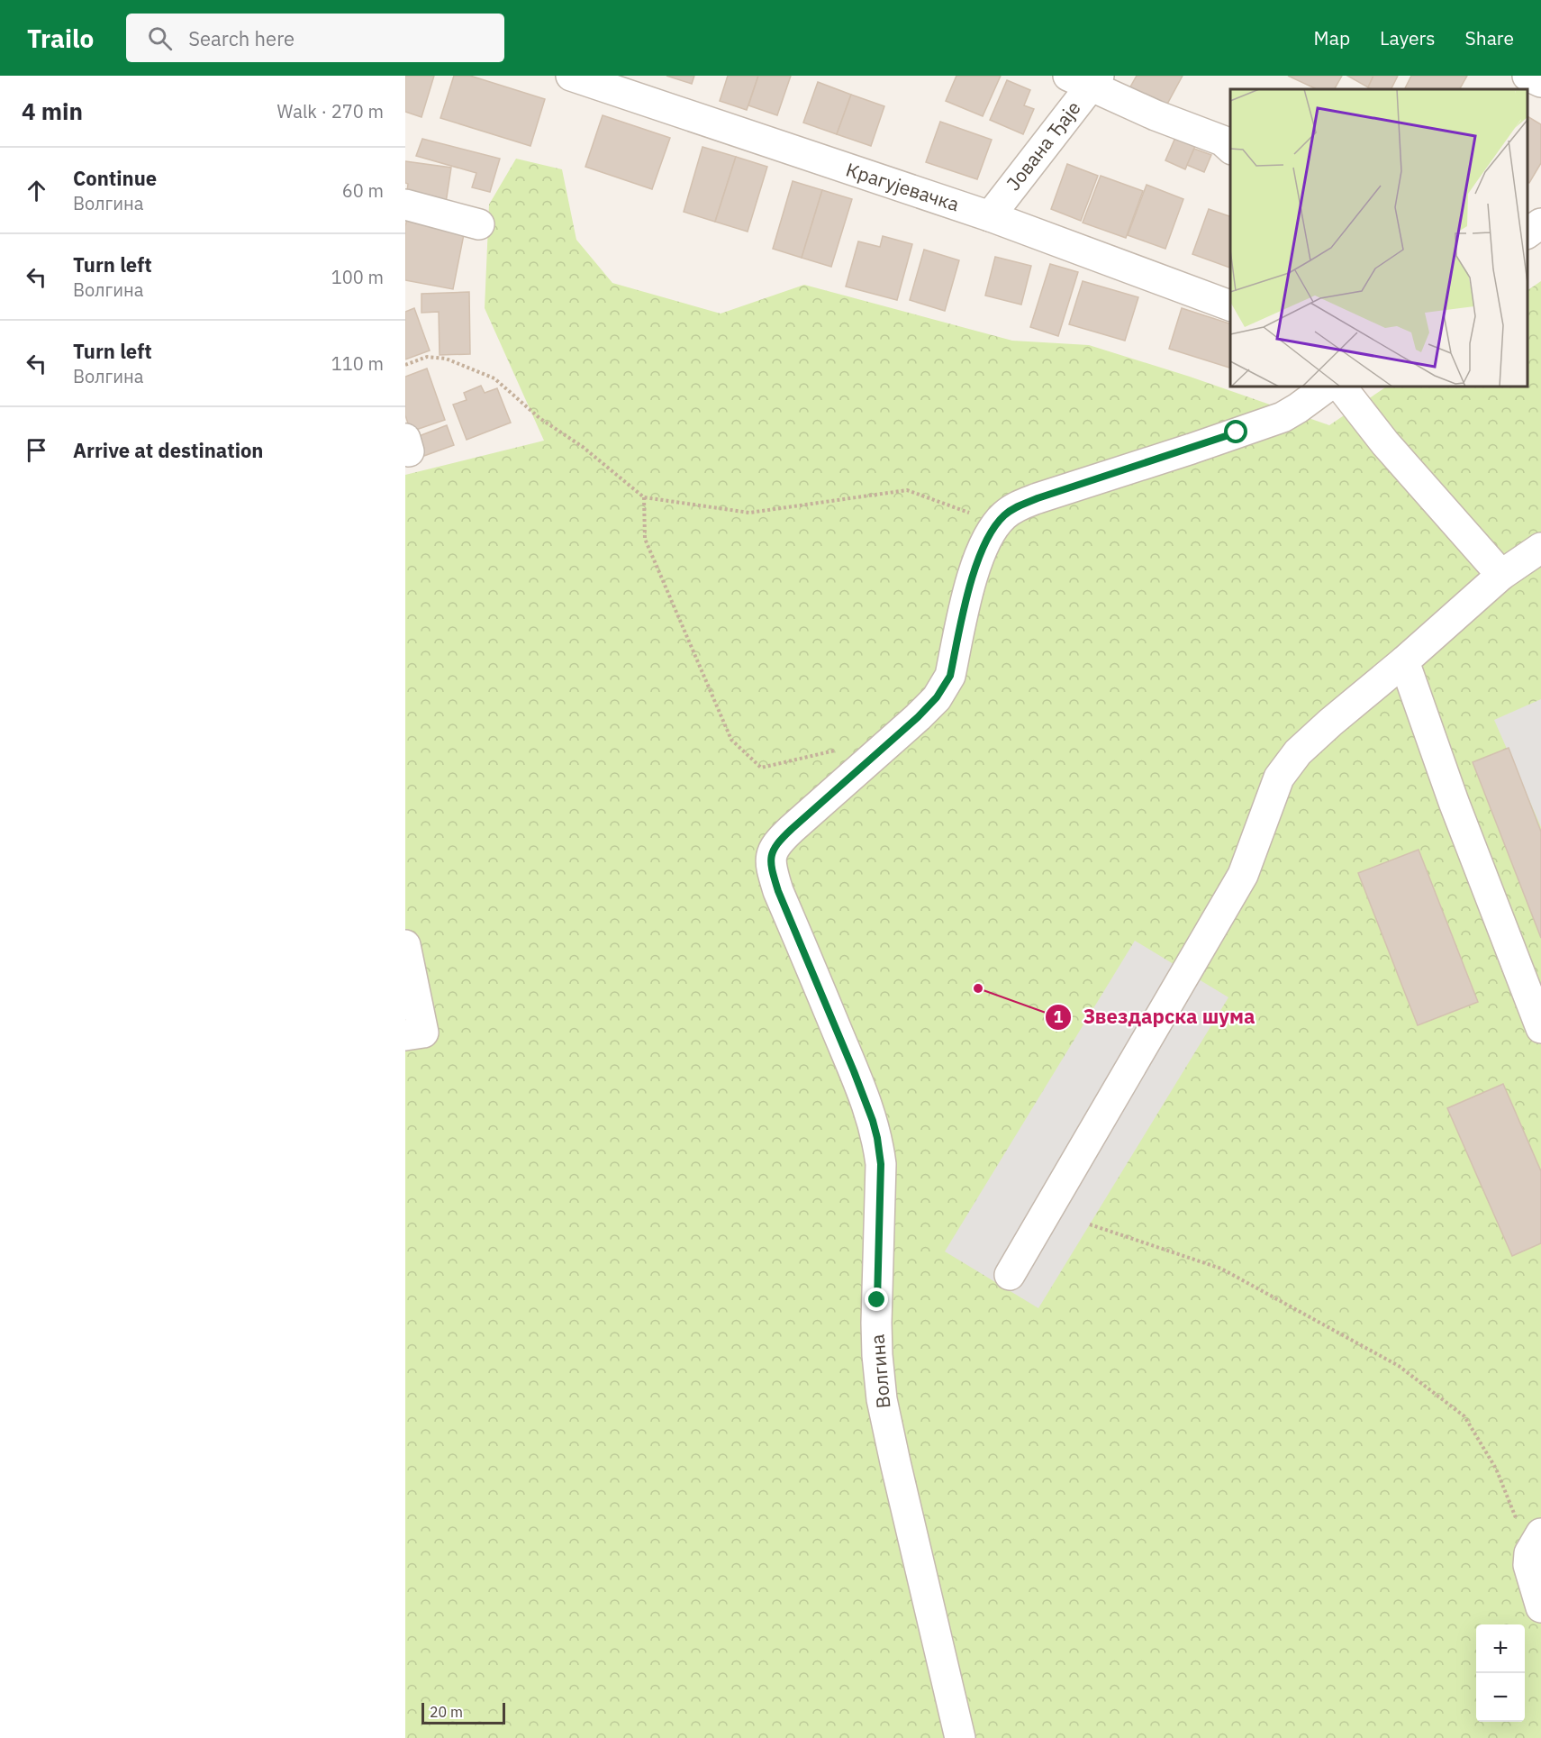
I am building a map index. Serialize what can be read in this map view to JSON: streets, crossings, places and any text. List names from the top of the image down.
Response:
{
  "streets": {
    "street": ["Јована Ђаје", "Крагујевачка", "Волгина"]
  },
  "crossings": [
    ["Јована Ђаје", "Крагујевачка"]
  ],
  "places": ["Звездарска шума"],
  "scale_bar": "20 m",
  "page": {
    "header": "Trailo",
    "search": "Search here",
    "nav": ["Map", "Layers", "Share"],
    "heading": ["4 min", "Walk · 270 m"],
    "list": [
      ["Continue", "Волгина", "60 m"],
      ["Turn left", "Волгина", "100 m"],
      ["Turn left", "Волгина", "110 m"],
      "Arrive at destination"
    ],
    "map_buttons": ["+", "−"],
    "scale": "20 m"
  }
}
